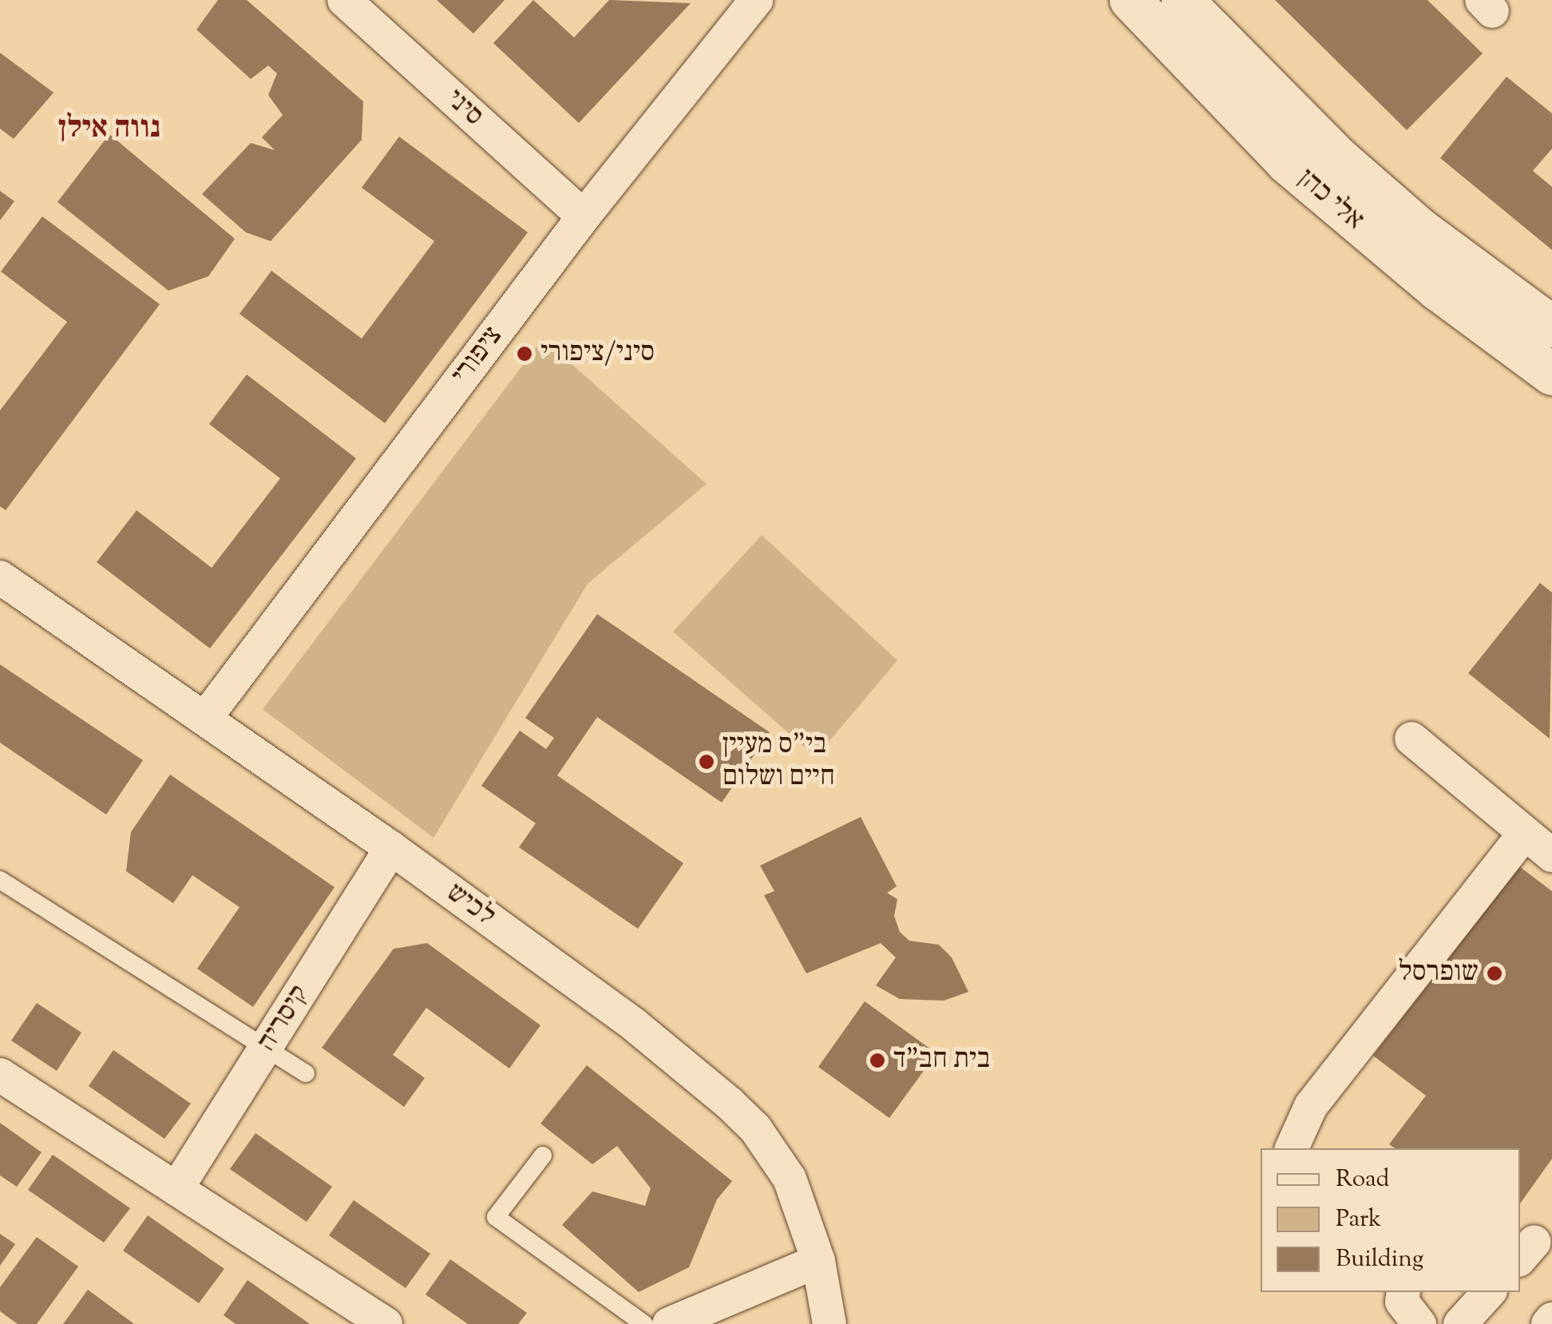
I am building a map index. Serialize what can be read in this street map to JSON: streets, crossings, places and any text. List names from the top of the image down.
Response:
{
  "streets": {
    "street": [
      "סיני",
      "אלי כהן",
      "ציפורי",
      "לכיש",
      "קיסריה"
    ]
  },
  "crossings": [
    ["סיני", "ציפורי"],
    ["ציפורי", "לכיש"],
    ["לכיש", "קיסריה"]
  ],
  "districts": ["נווה אילן"],
  "places": [
    "סיני/ציפורי",
    "בי\"ס מעיין חיים ושלום",
    "שופרסל",
    "בית חב\"ד"
  ],
  "legend": ["Road", "Park", "Building"]
}
